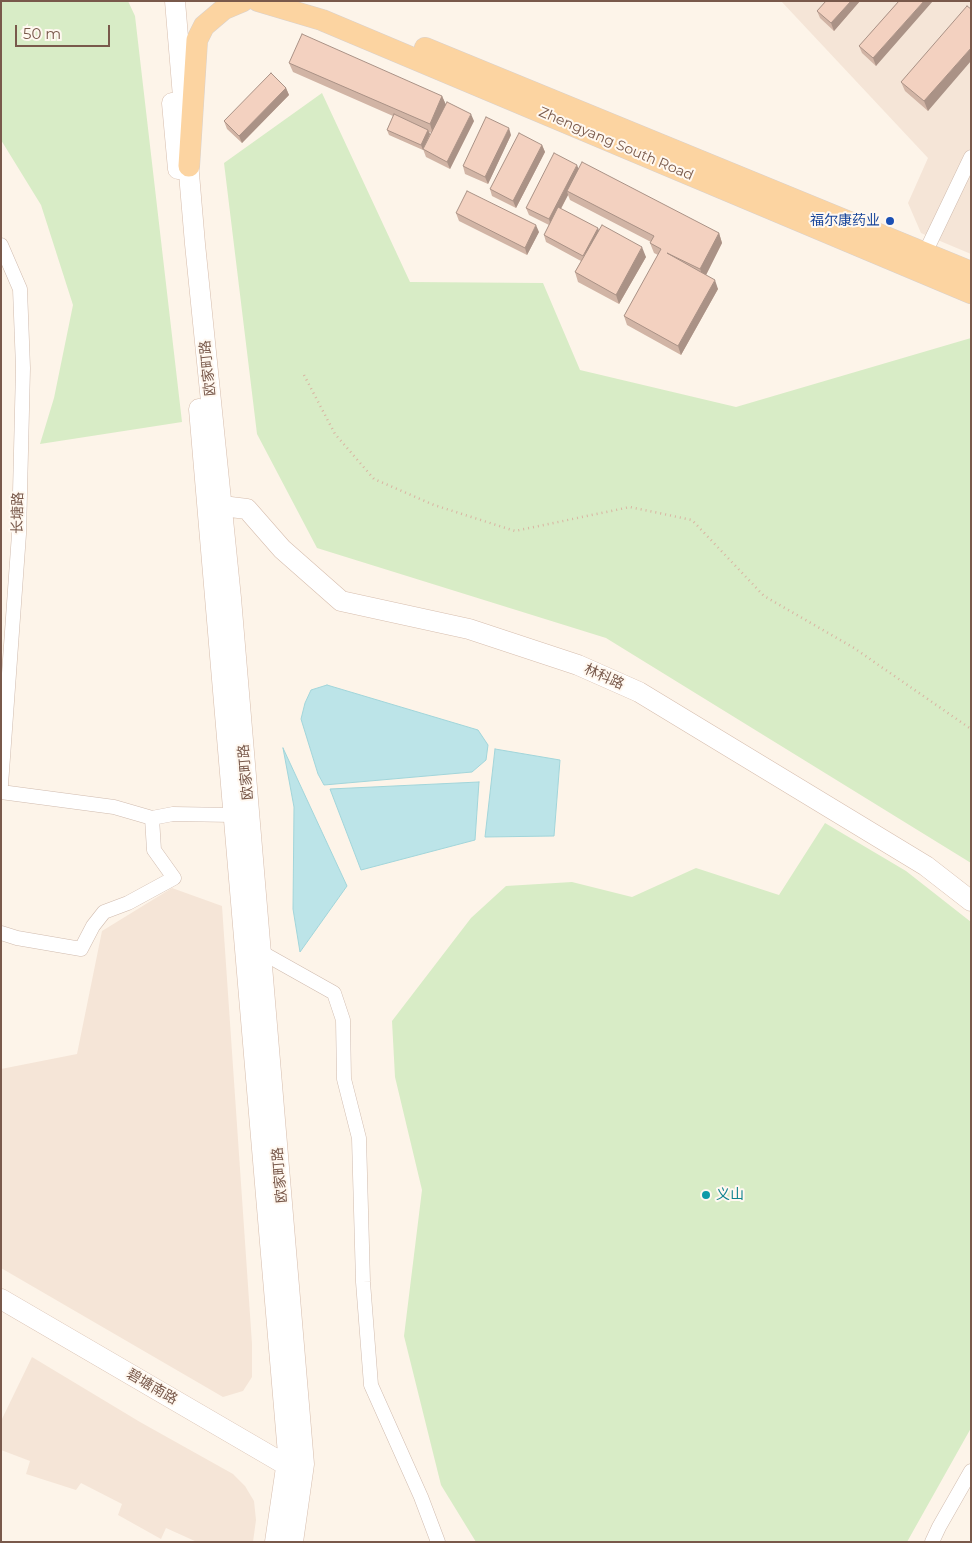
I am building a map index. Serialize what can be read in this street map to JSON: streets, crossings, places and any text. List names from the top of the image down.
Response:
{
  "streets": {
    "main road": [
      "Zhengyang South Road",
      "欧家町路",
      "林科路",
      "碧塘南路"
    ],
    "street": ["长塘路"]
  },
  "crossings": [
    ["欧家町路", "林科路"],
    ["欧家町路", "碧塘南路"]
  ],
  "places": ["福尔康药业", "义山"],
  "scale_bar": "50 m"
}
